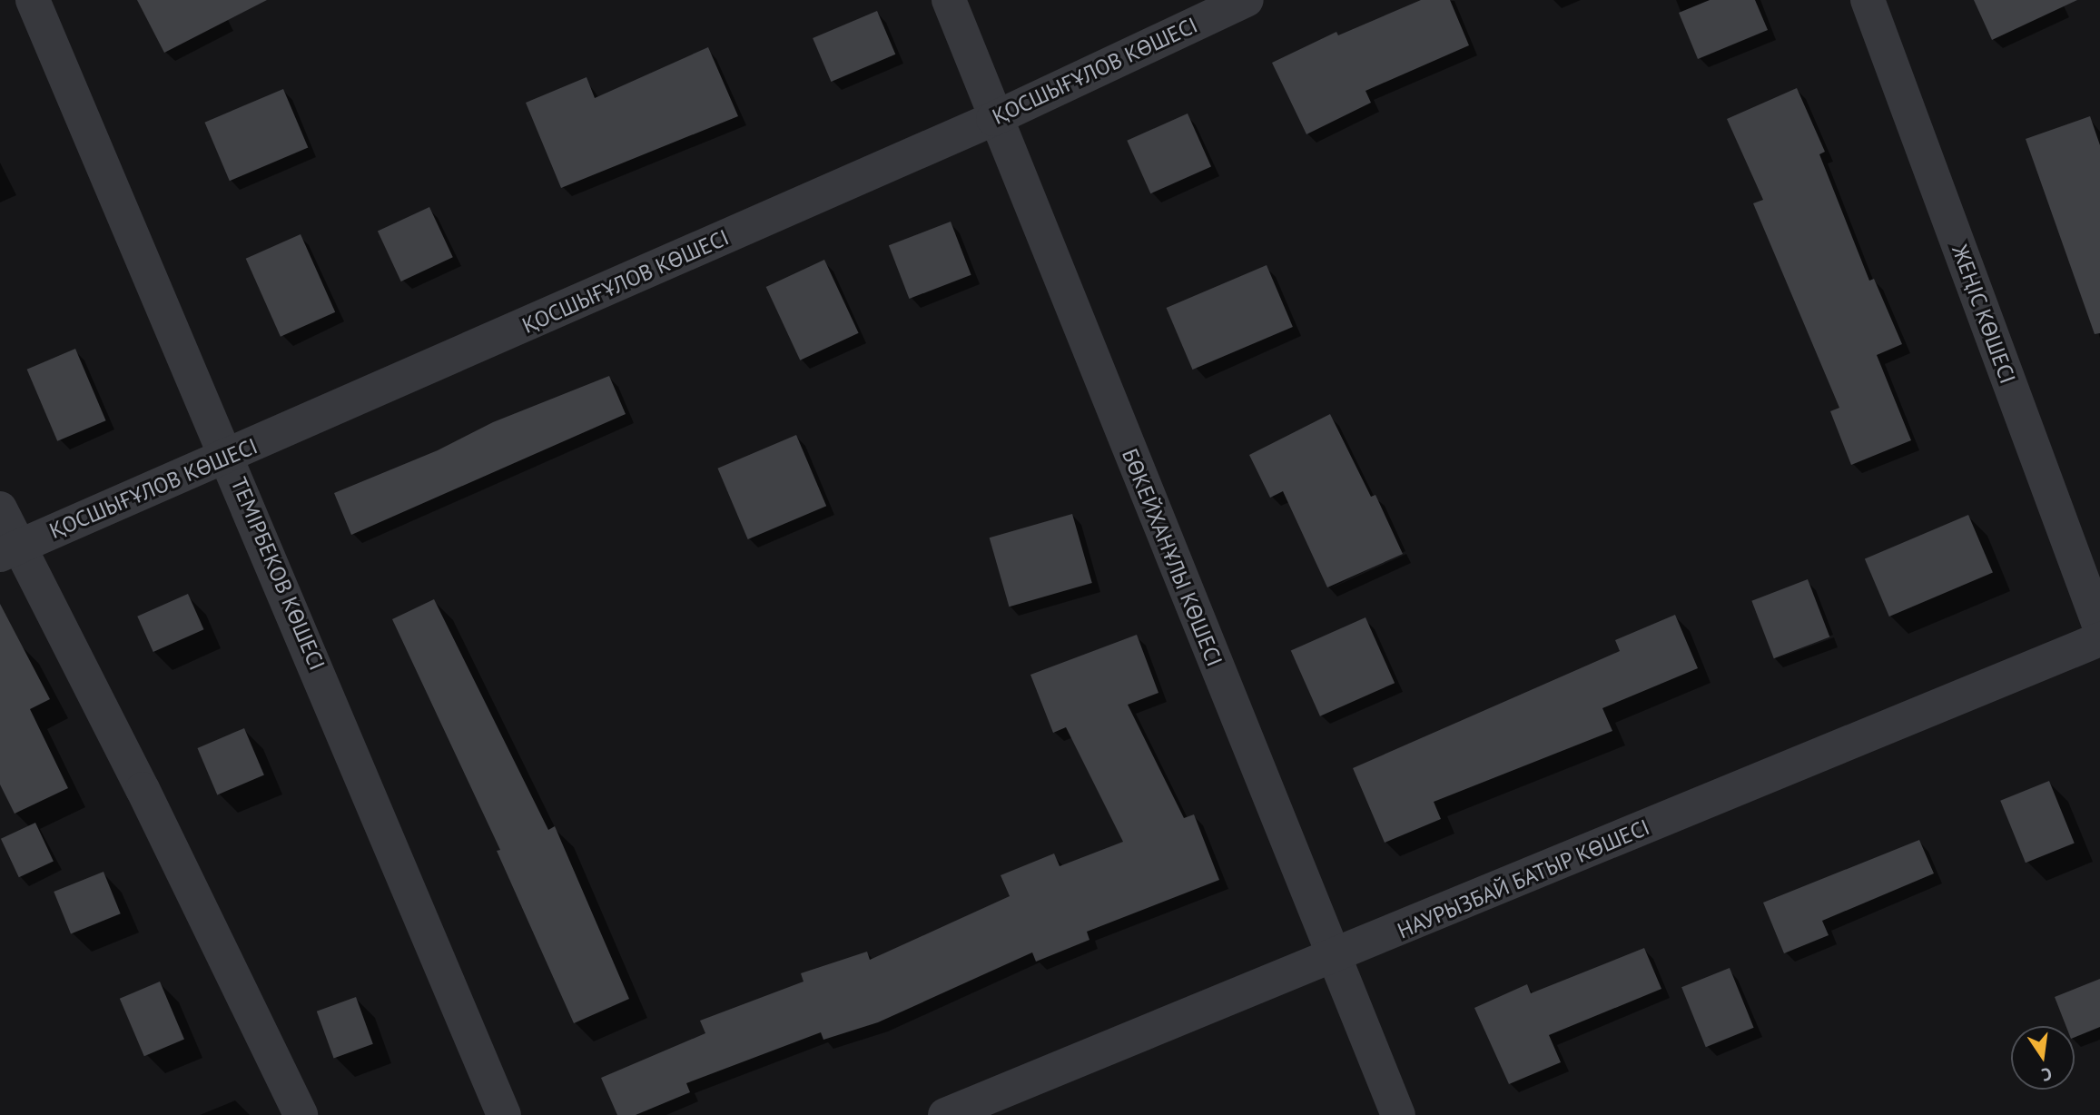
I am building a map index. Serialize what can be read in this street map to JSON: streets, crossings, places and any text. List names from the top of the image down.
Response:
{
  "streets": {
    "street": [
      "ҚОСШЫҒҰЛОВ КӨШЕСІ",
      "ЖЕҢІС КӨШЕСІ",
      "БӨКЕЙХАНҰЛЫ КӨШЕСІ",
      "ТЕМІРБЕКОВ КӨШЕСІ",
      "НАУРЫЗБАЙ БАТЫР КӨШЕСІ"
    ]
  },
  "crossings": [
    ["ҚОСШЫҒҰЛОВ КӨШЕСІ", "БӨКЕЙХАНҰЛЫ КӨШЕСІ"],
    ["ҚОСШЫҒҰЛОВ КӨШЕСІ", "ТЕМІРБЕКОВ КӨШЕСІ"],
    ["БӨКЕЙХАНҰЛЫ КӨШЕСІ", "НАУРЫЗБАЙ БАТЫР КӨШЕСІ"]
  ],
  "north": "bottom"
}
